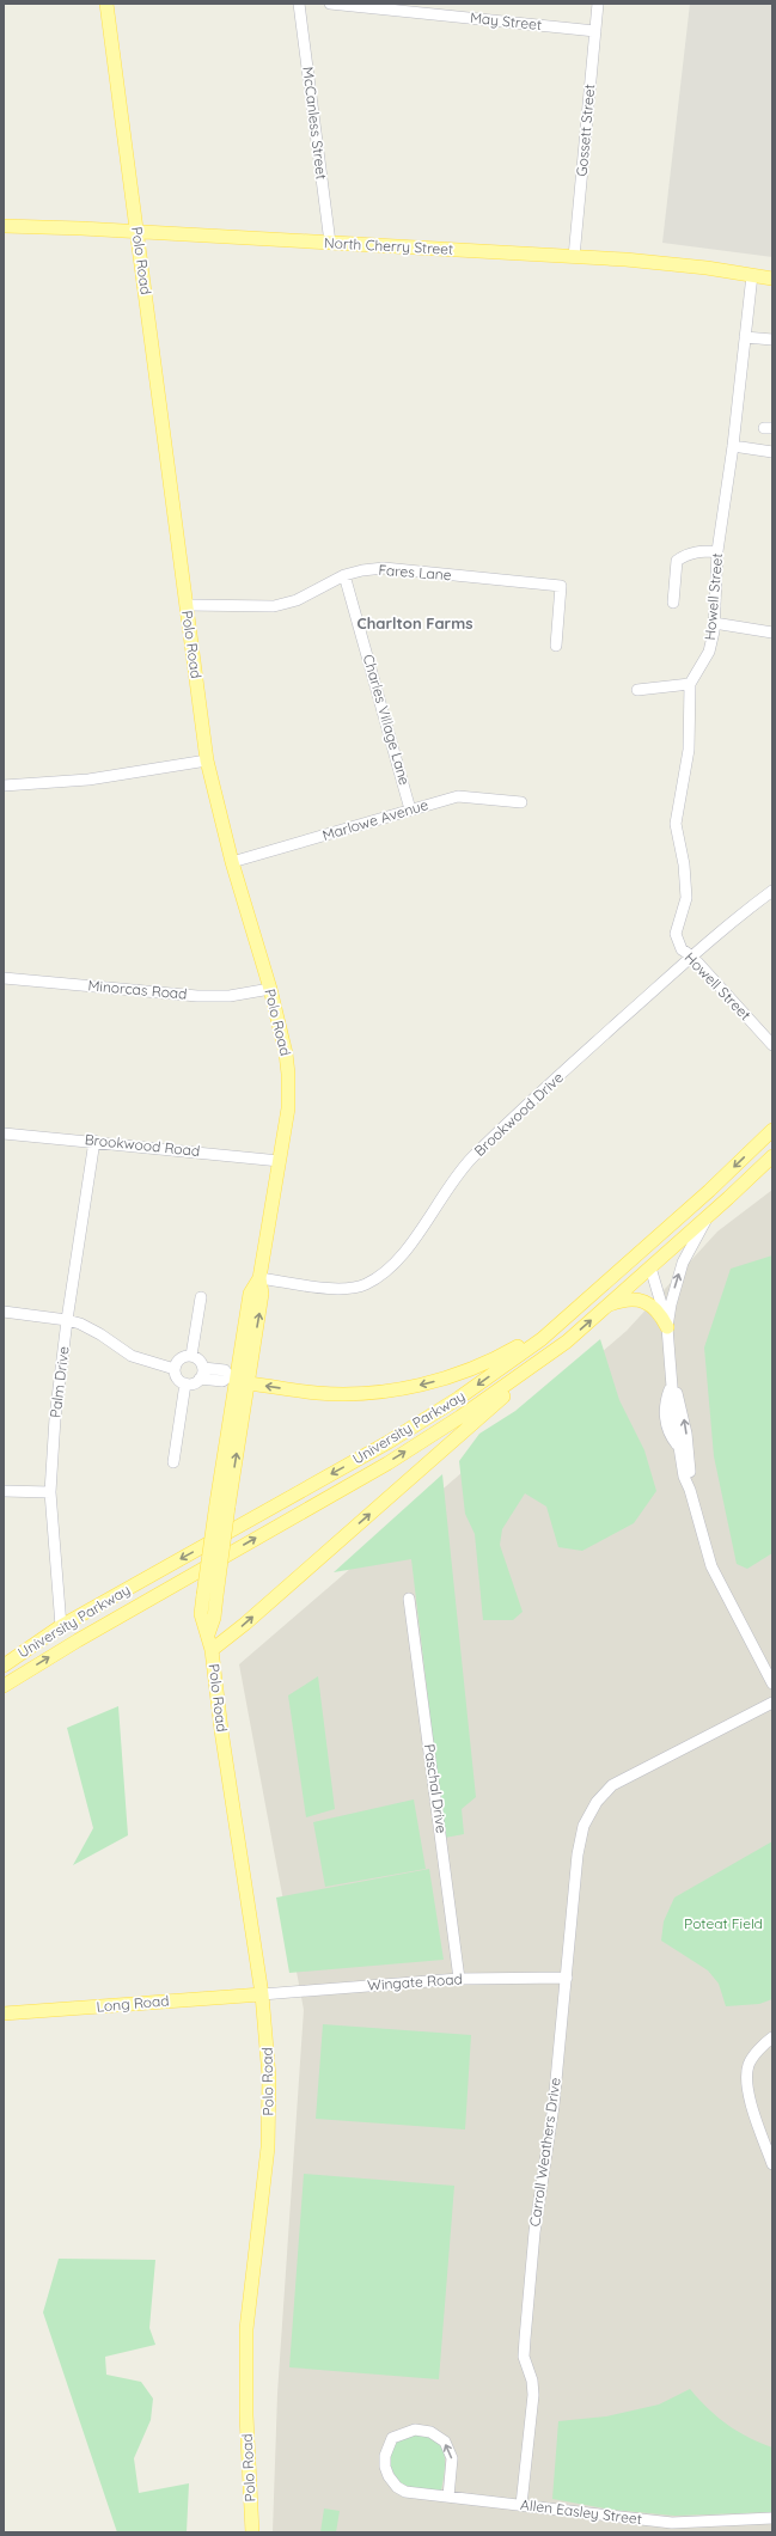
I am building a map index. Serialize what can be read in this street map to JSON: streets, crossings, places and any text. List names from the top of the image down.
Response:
{
  "streets": {
    "main road": [
      "North Cherry Street",
      "Polo Road",
      "University Parkway",
      "Long Road"
    ],
    "street": [
      "May Street",
      "McCanless Street",
      "Gossett Street",
      "Fares Lane",
      "Howell Street",
      "Charles Village Lane",
      "Marlowe Avenue",
      "Minorcas Road",
      "Brookwood Drive",
      "Brookwood Road",
      "Palm Drive",
      "Paschal Drive",
      "Wingate Road",
      "Carroll Weathers Drive",
      "Allen Easley Street"
    ]
  },
  "crossings": [
    ["May Street", "Gossett Street"],
    ["McCanless Street", "North Cherry Street"],
    ["Gossett Street", "North Cherry Street"],
    ["North Cherry Street", "Polo Road"],
    ["North Cherry Street", "Howell Street"],
    ["Polo Road", "Fares Lane"],
    ["Polo Road", "Marlowe Avenue"],
    ["Polo Road", "Minorcas Road"],
    ["Polo Road", "Brookwood Drive"],
    ["Polo Road", "Brookwood Road"],
    ["Polo Road", "Wingate Road"],
    ["Polo Road", "Long Road"],
    ["Fares Lane", "Charles Village Lane"],
    ["Howell Street", "Brookwood Drive"],
    ["Charles Village Lane", "Marlowe Avenue"],
    ["Brookwood Road", "Palm Drive"],
    ["Palm Drive", "University Parkway"],
    ["Paschal Drive", "Wingate Road"],
    ["Wingate Road", "Long Road"],
    ["Wingate Road", "Carroll Weathers Drive"],
    ["Carroll Weathers Drive", "Allen Easley Street"]
  ],
  "districts": ["Charlton Farms"],
  "parks": ["Poteat Field"]
}
